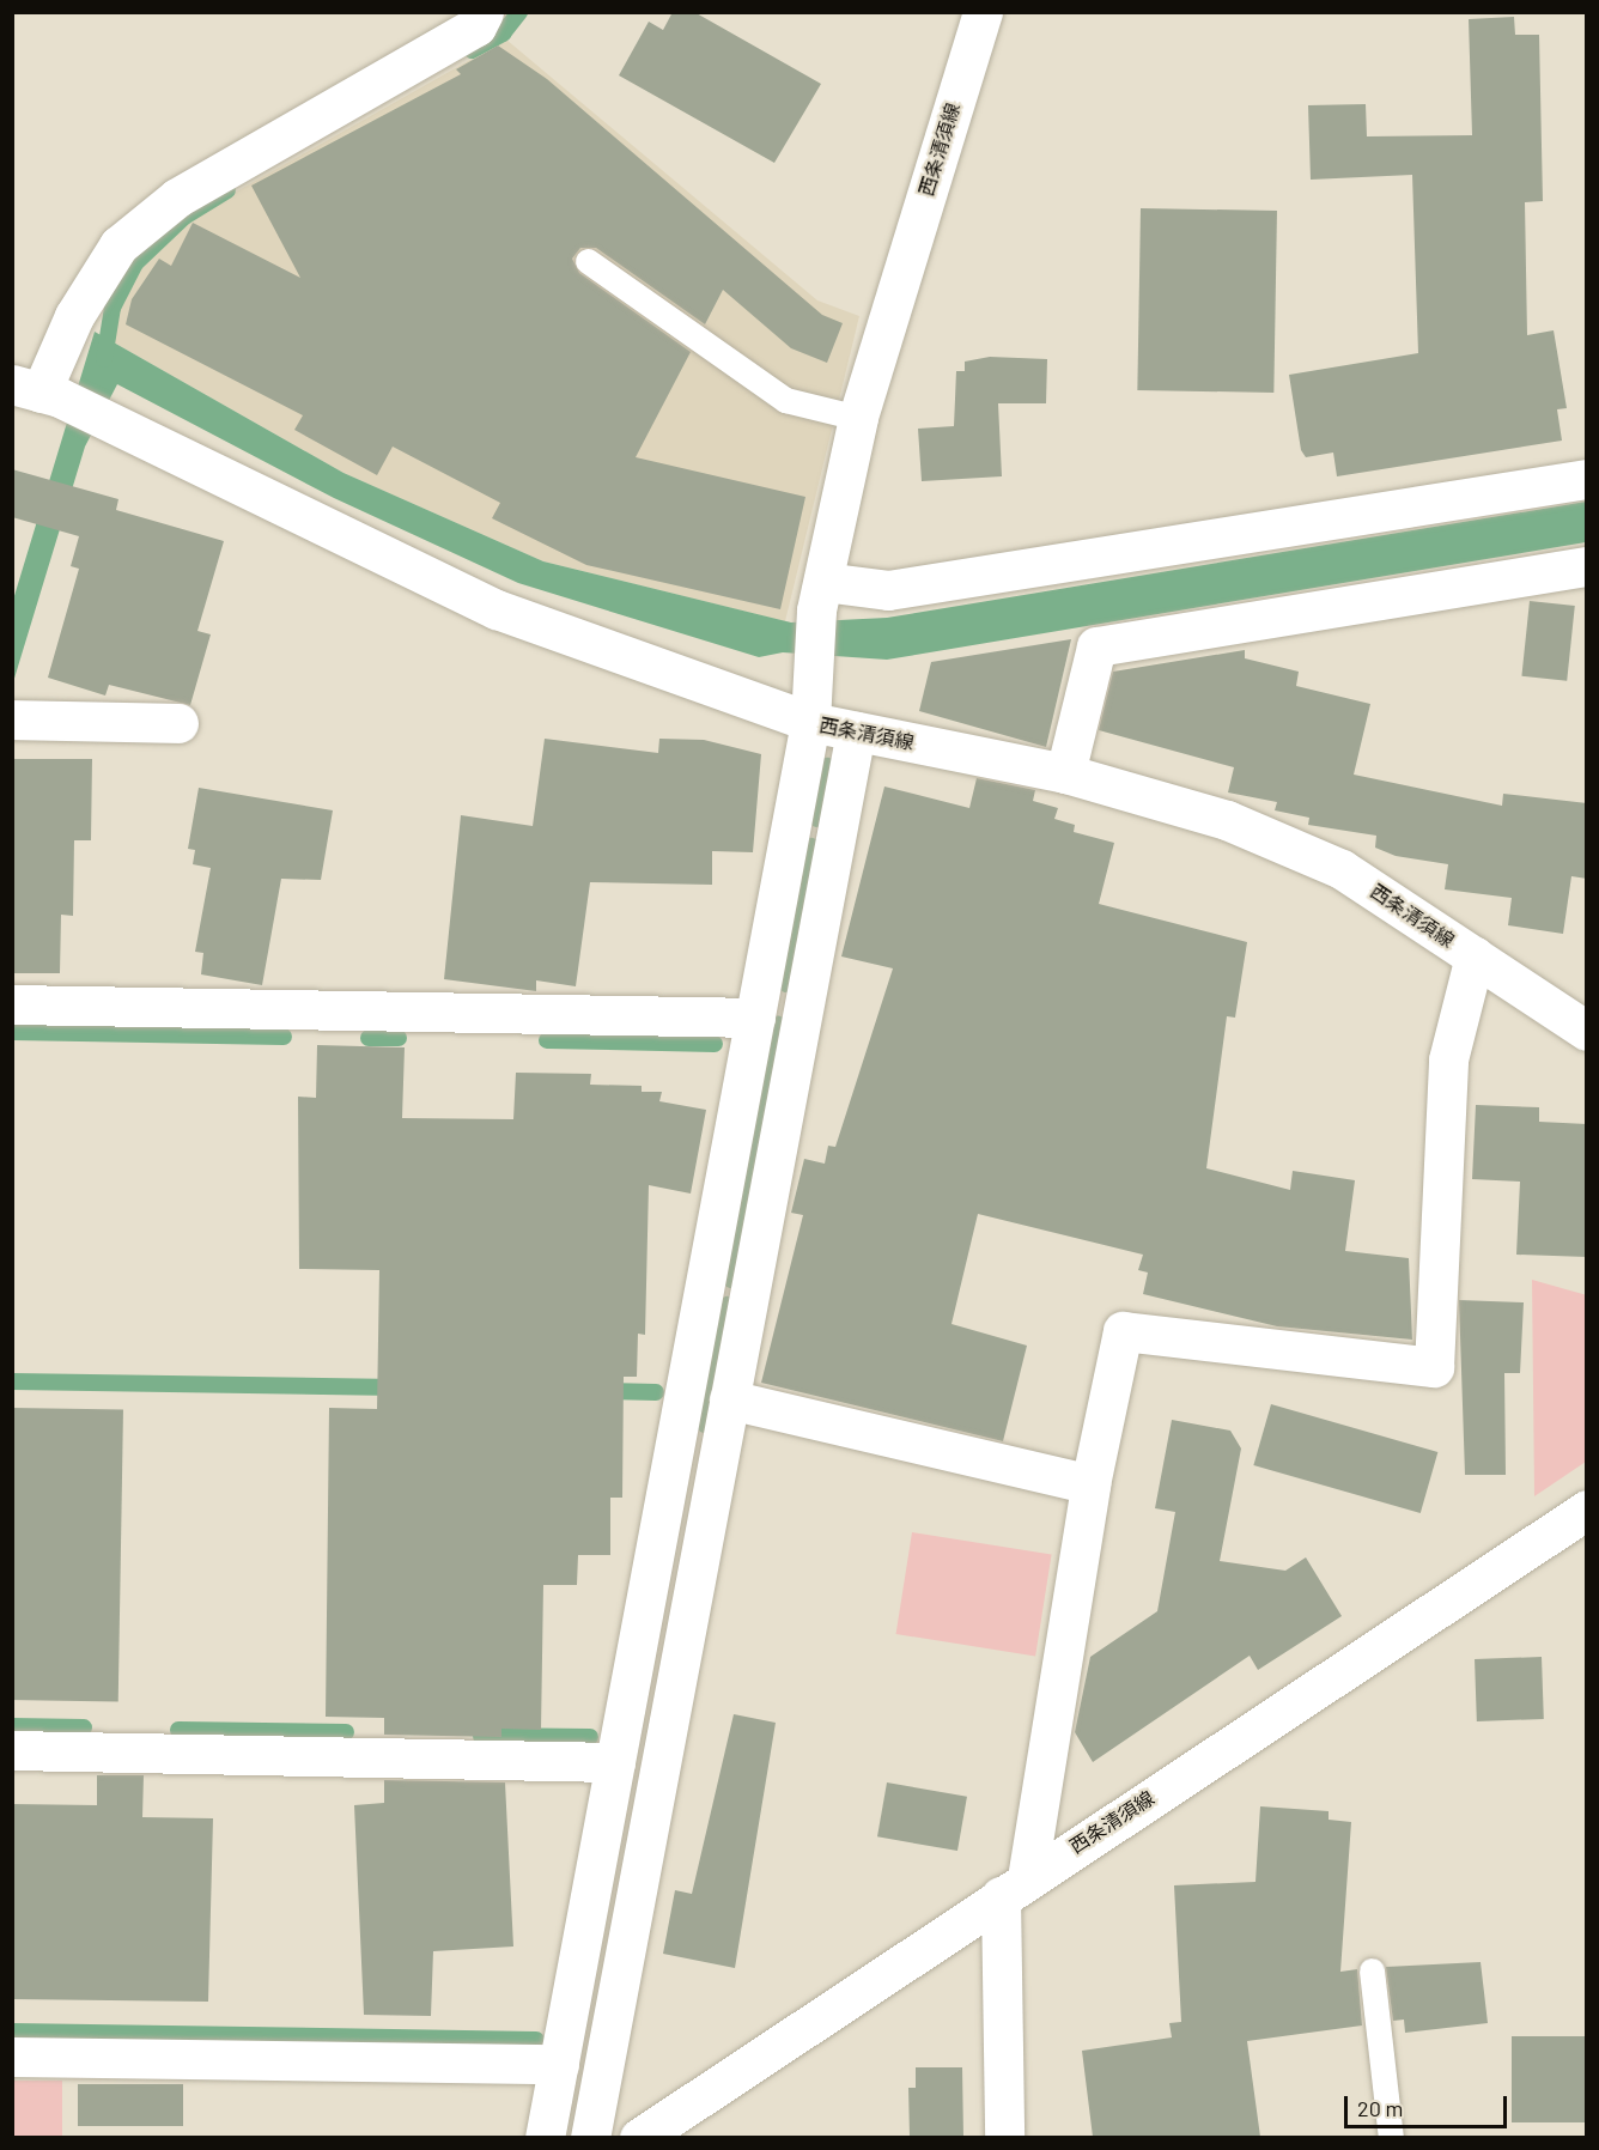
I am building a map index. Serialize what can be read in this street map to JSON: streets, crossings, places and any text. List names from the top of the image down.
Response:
{
  "streets": {
    "street": ["西条清須線"]
  },
  "scale_bar": "20 m"
}
